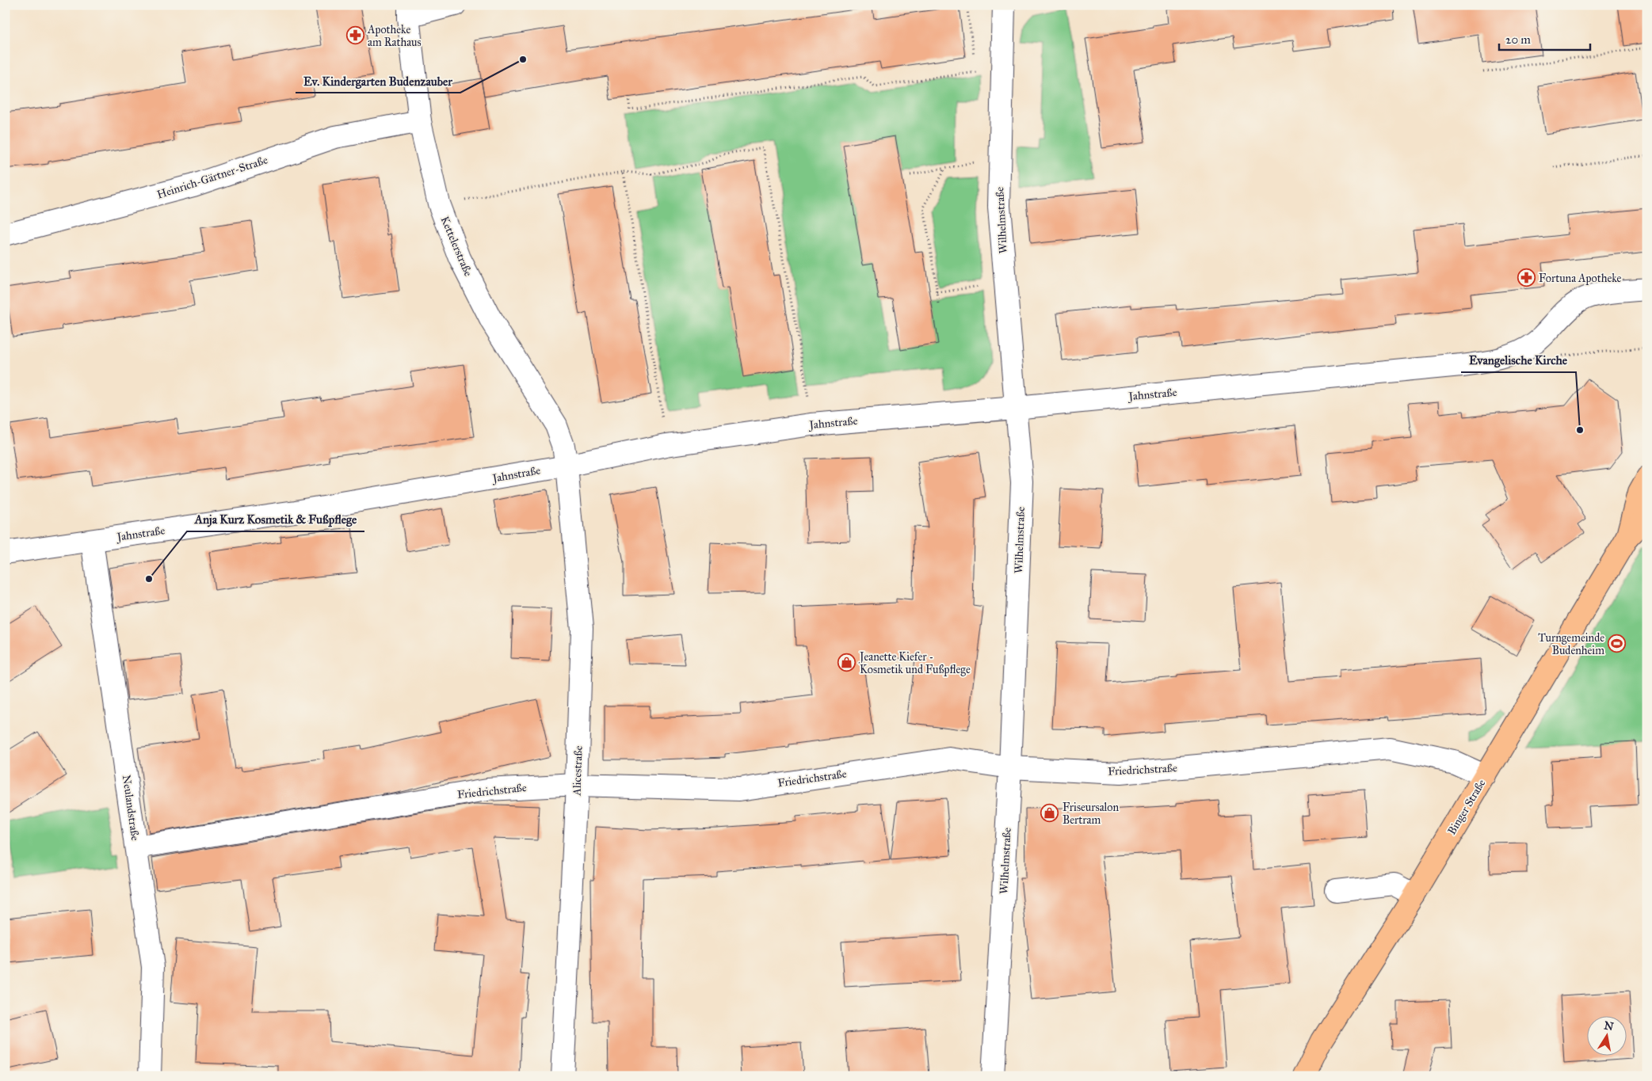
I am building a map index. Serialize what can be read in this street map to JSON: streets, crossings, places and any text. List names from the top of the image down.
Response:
{
  "streets": {
    "main road": ["Binger Straße"],
    "street": [
      "Heinrich-Gärtner-Straße",
      "Wilhelmstraße",
      "Kettelerstraße",
      "Jahnstraße",
      "Friedrichstraße",
      "Alicestraße",
      "Neulandstraße"
    ]
  },
  "crossings": [
    ["Heinrich-Gärtner-Straße", "Kettelerstraße"],
    ["Wilhelmstraße", "Jahnstraße"],
    ["Wilhelmstraße", "Friedrichstraße"],
    ["Kettelerstraße", "Jahnstraße"],
    ["Kettelerstraße", "Alicestraße"],
    ["Jahnstraße", "Alicestraße"],
    ["Jahnstraße", "Neulandstraße"],
    ["Friedrichstraße", "Alicestraße"],
    ["Friedrichstraße", "Binger Straße"],
    ["Friedrichstraße", "Neulandstraße"]
  ],
  "places": {
    "pharmacy": ["Apotheke am Rathaus", "Fortuna Apotheke"],
    "other": ["Ev. Kindergarten Budenzauber", "Evangelische Kirche", "Anja Kurz Kosmetik & Fußpflege"],
    "sports": ["Turngemeinde Budenheim"],
    "shop": ["Jeanette Kiefer - Kosmetik und Fußpflege", "Friseursalon Bertram"]
  },
  "scale_bar": "20 m",
  "north": "top"
}
